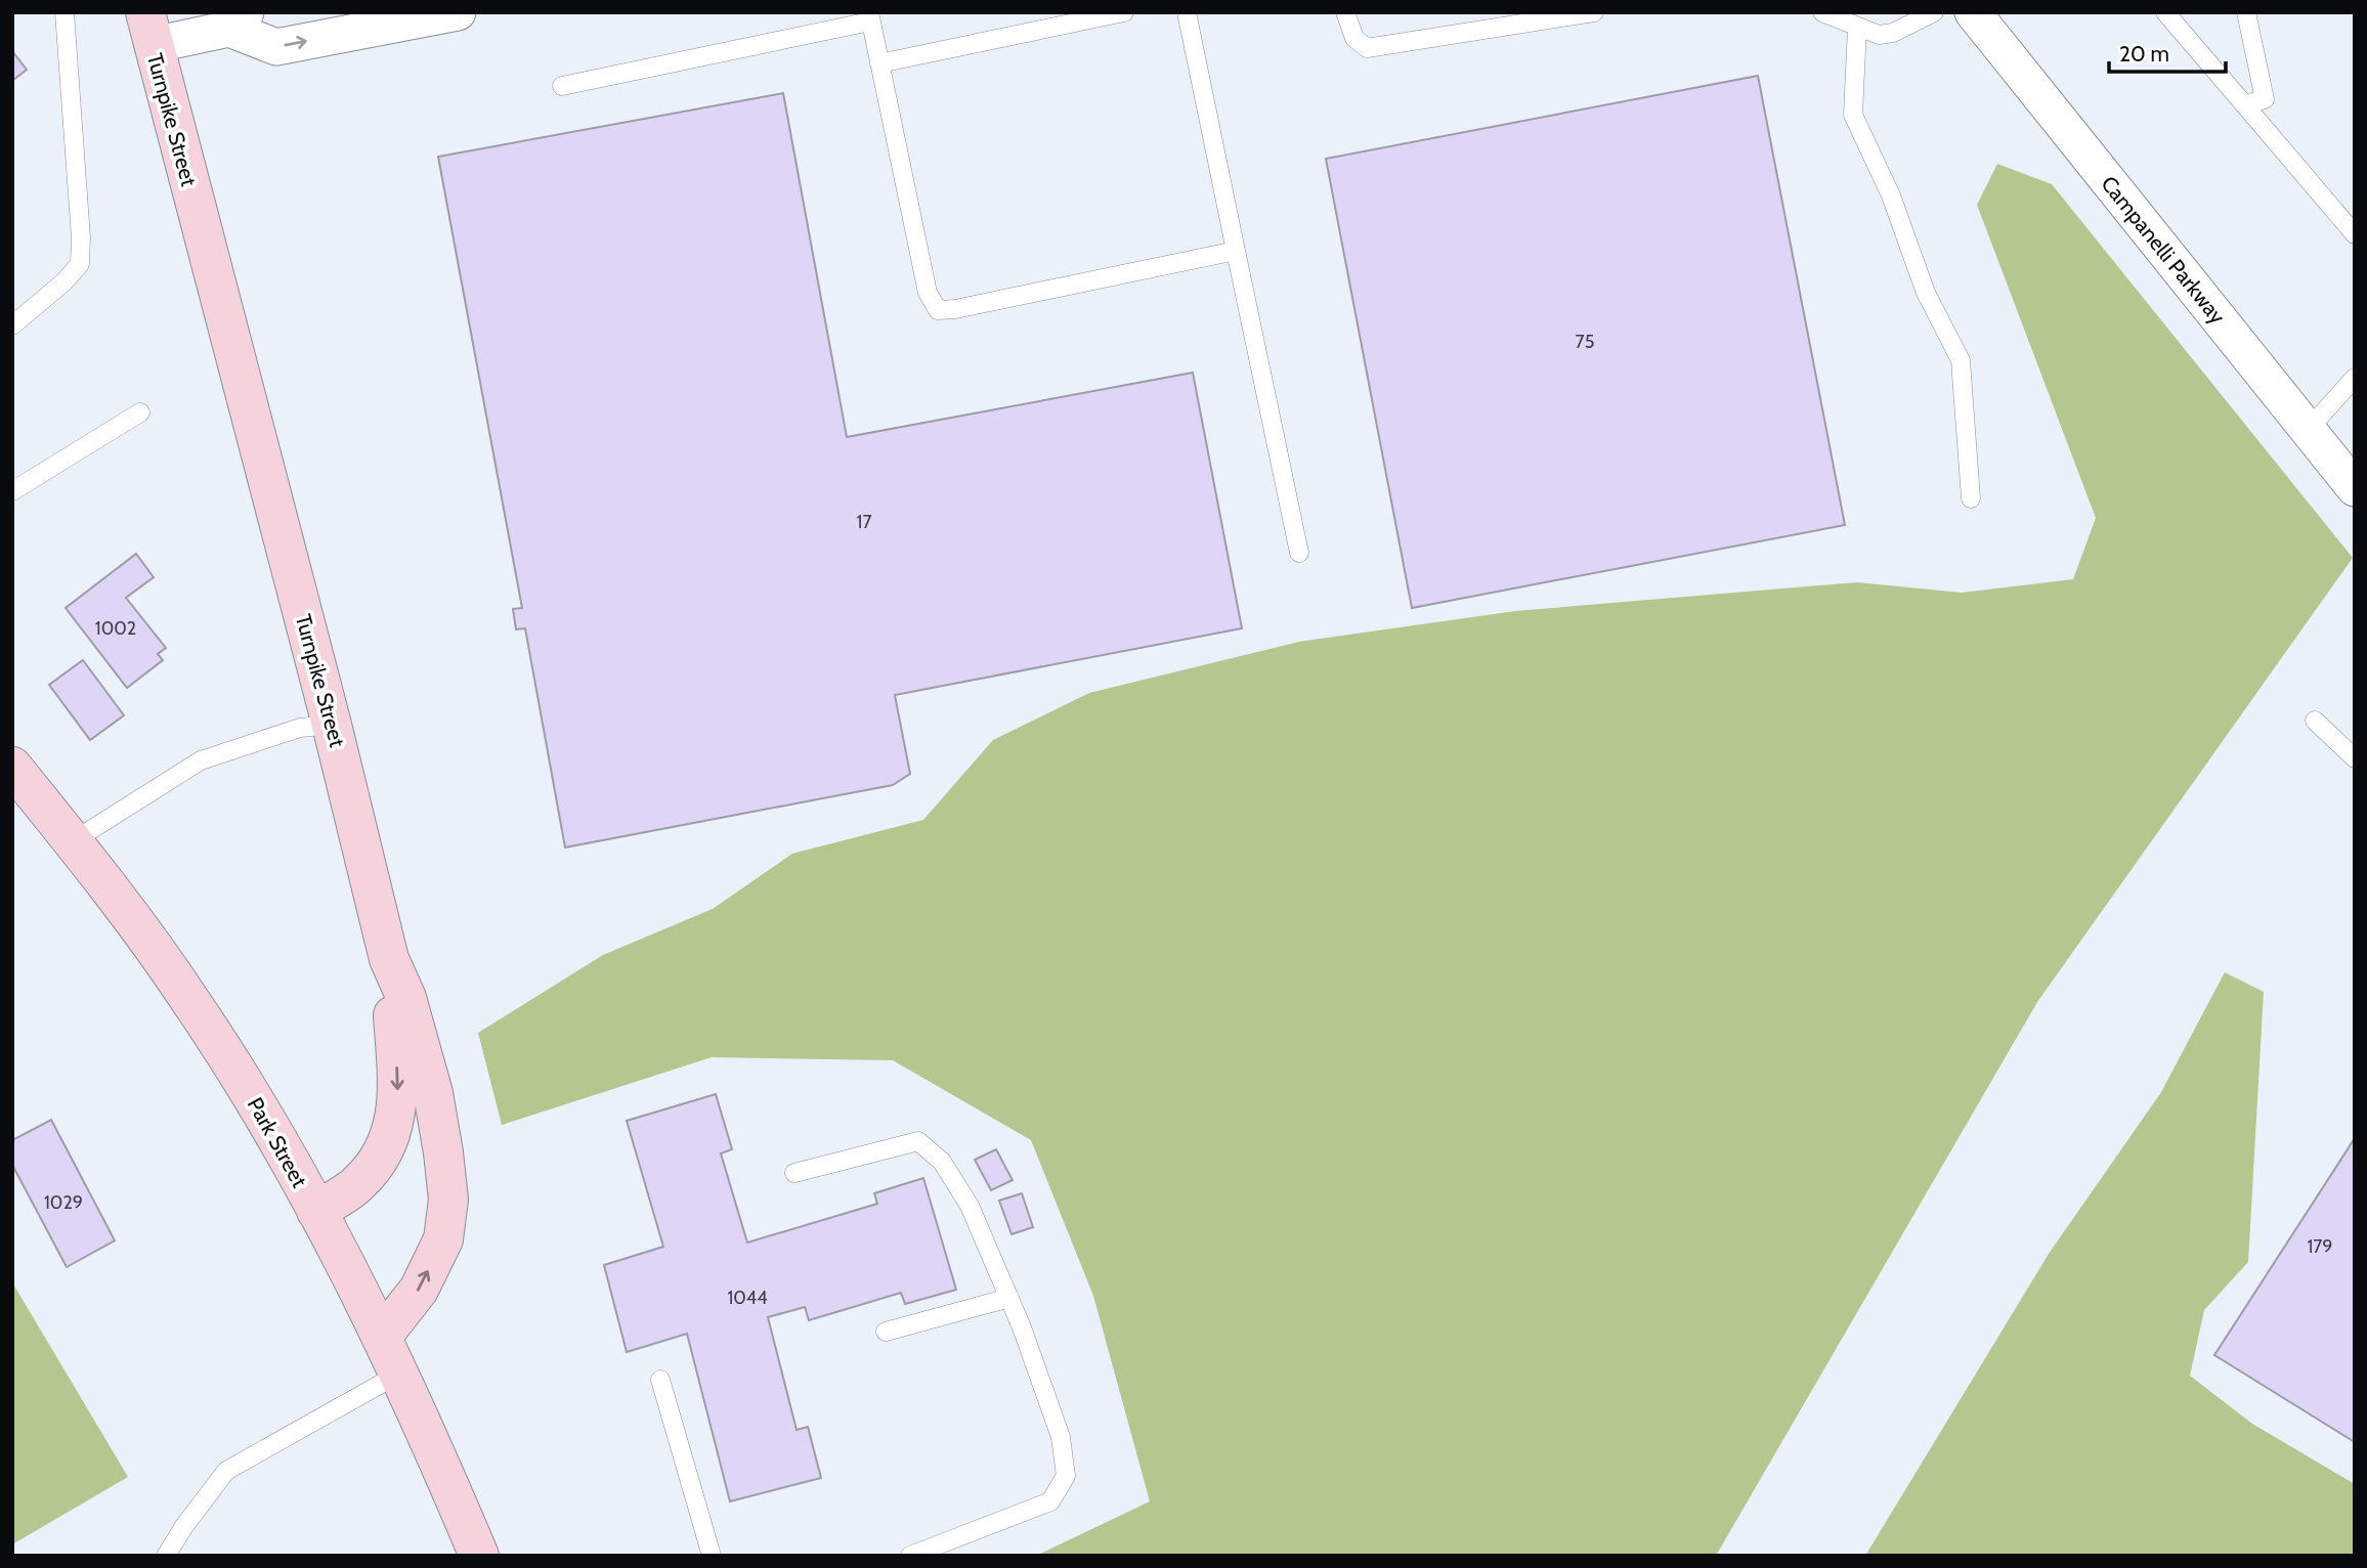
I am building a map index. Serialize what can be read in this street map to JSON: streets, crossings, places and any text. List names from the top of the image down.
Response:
{
  "streets": {
    "street": ["Turnpike Street", "Campanelli Parkway", "Park Street"]
  },
  "crossings": [
    ["Turnpike Street", "Park Street"]
  ],
  "house_numbers": [
    "75",
    "17",
    "1002",
    "1029",
    "179",
    "1044"
  ],
  "scale_bar": "20 m"
}
